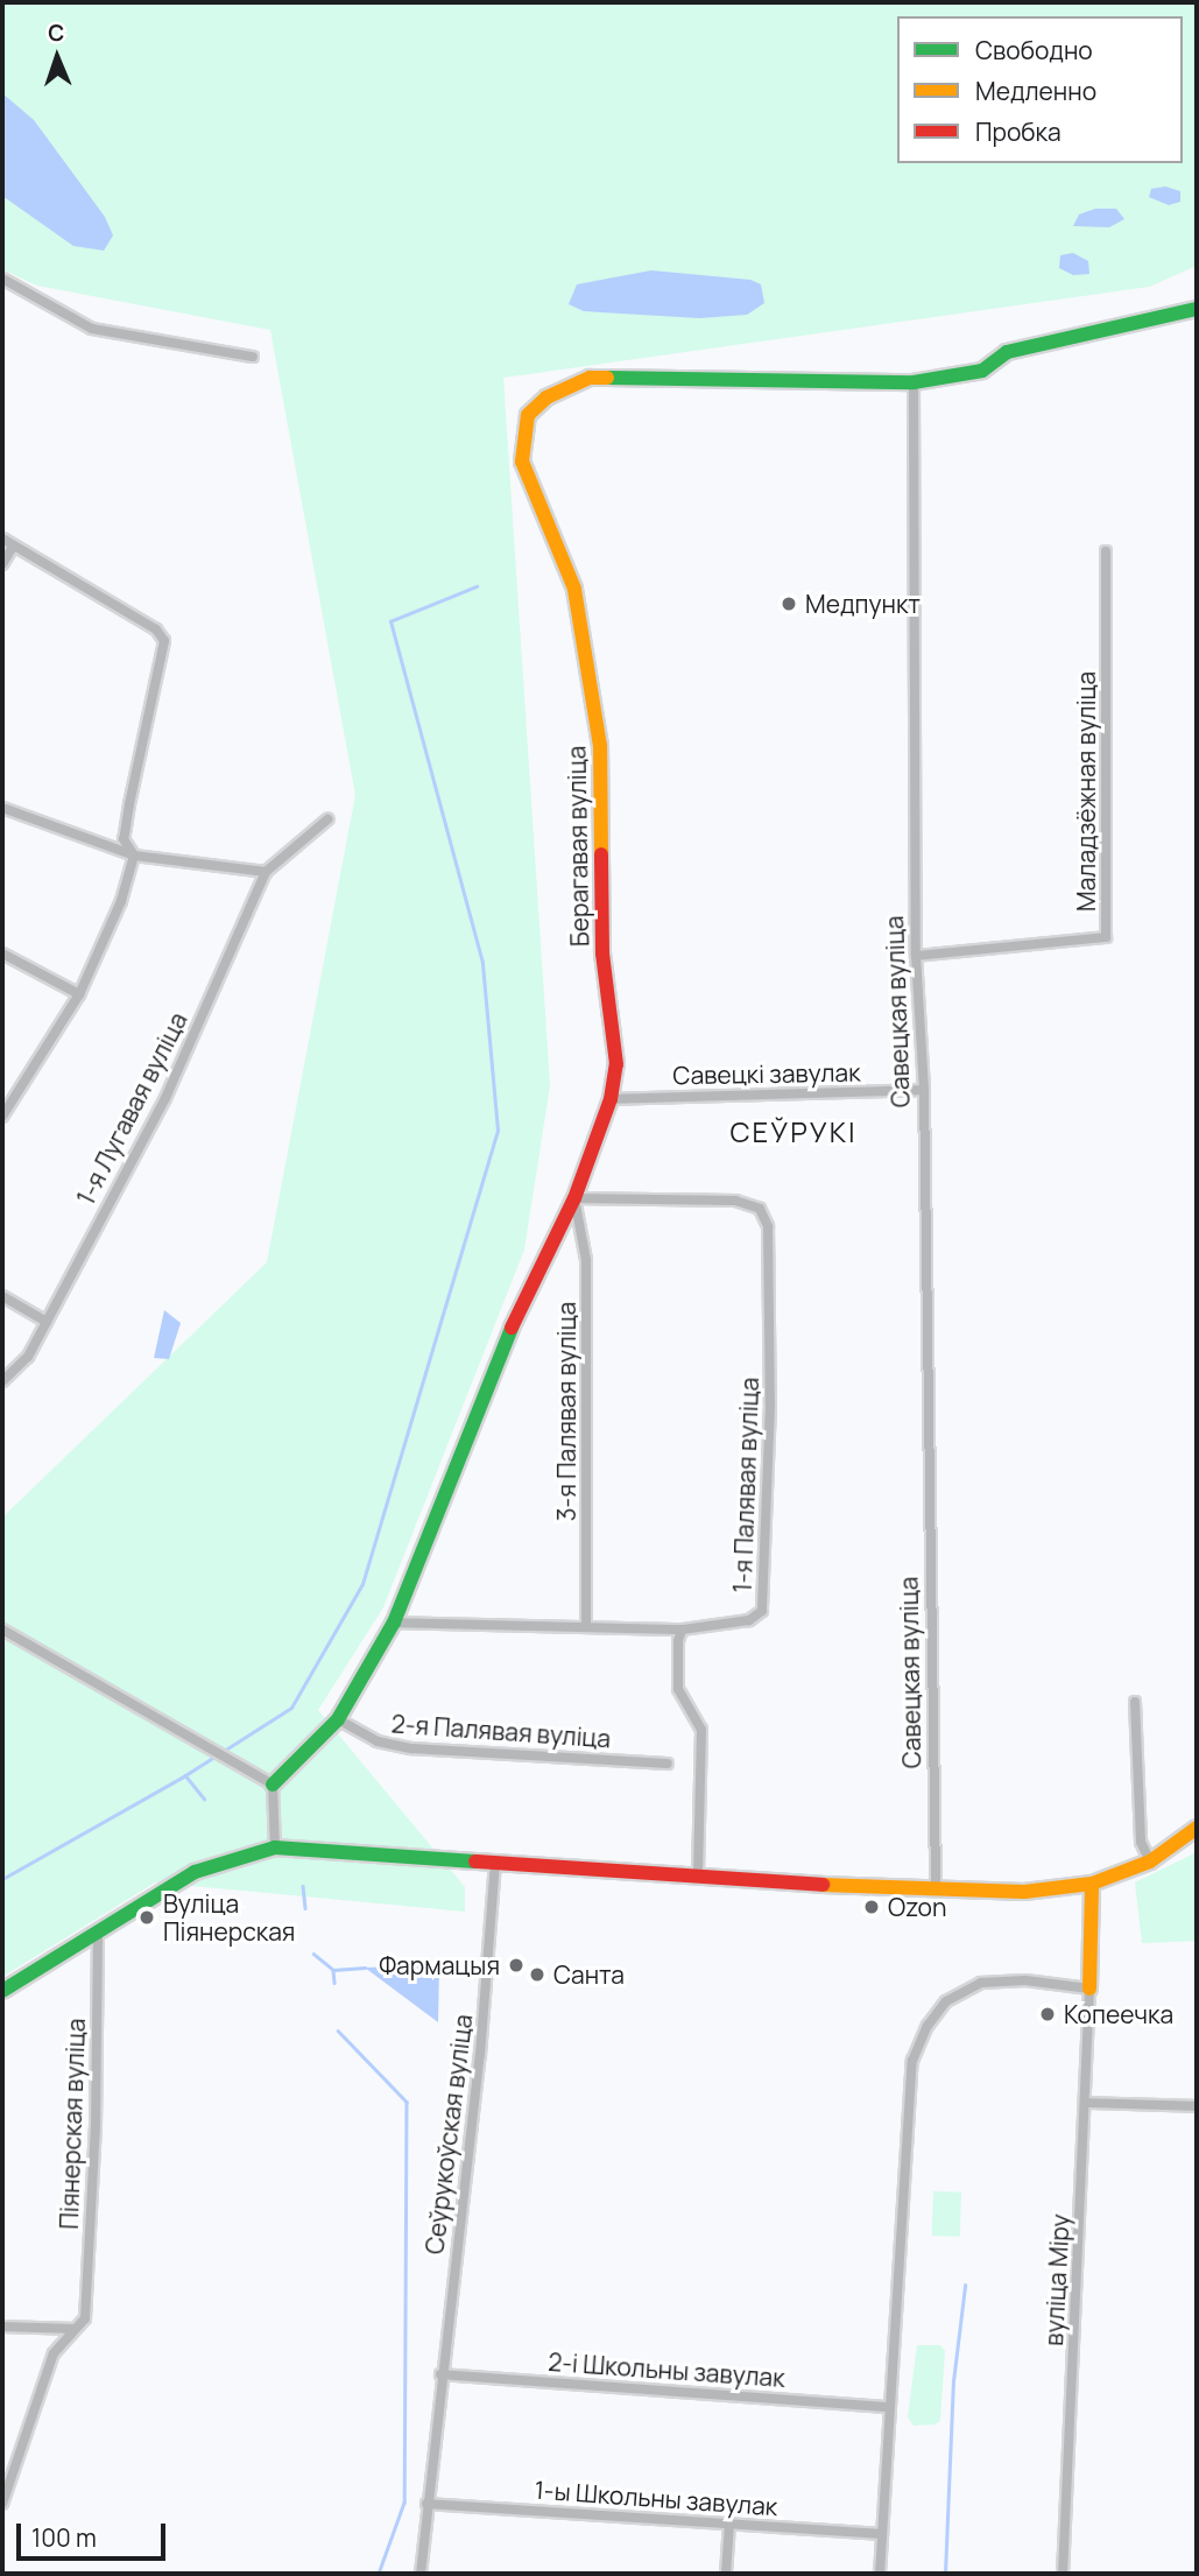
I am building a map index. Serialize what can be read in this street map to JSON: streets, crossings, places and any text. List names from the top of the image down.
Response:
{
  "streets": {
    "street": [
      "Маладзёжная вуліца",
      "Берагавая вуліца",
      "Савецкая вуліца",
      "Савецкі завулак",
      "1-я Лугавая вуліца",
      "3-я Палявая вуліца",
      "1-я Палявая вуліца",
      "2-я Палявая вуліца",
      "Піянерская вуліца",
      "Сеўрукоўская вуліца",
      "вуліца Міру",
      "2-і Школьны завулак",
      "1-ы Школьны завулак"
    ]
  },
  "crossings": [
    ["Маладзёжная вуліца", "Савецкая вуліца"],
    ["Берагавая вуліца", "Савецкая вуліца"],
    ["Берагавая вуліца", "Савецкі завулак"],
    ["Савецкая вуліца", "Савецкі завулак"],
    ["3-я Палявая вуліца", "1-я Палявая вуліца"],
    ["Сеўрукоўская вуліца", "2-і Школьны завулак"],
    ["Сеўрукоўская вуліца", "1-ы Школьны завулак"]
  ],
  "districts": ["СЕЎРУКІ"],
  "places": [
    "Медпункт",
    "Ozon",
    "Вуліца Піянерская",
    "Фармацыя",
    "Санта",
    "Копеечка"
  ],
  "legend": ["Свободно", "Медленно", "Пробка"],
  "scale_bar": "100 m",
  "north": "top"
}
